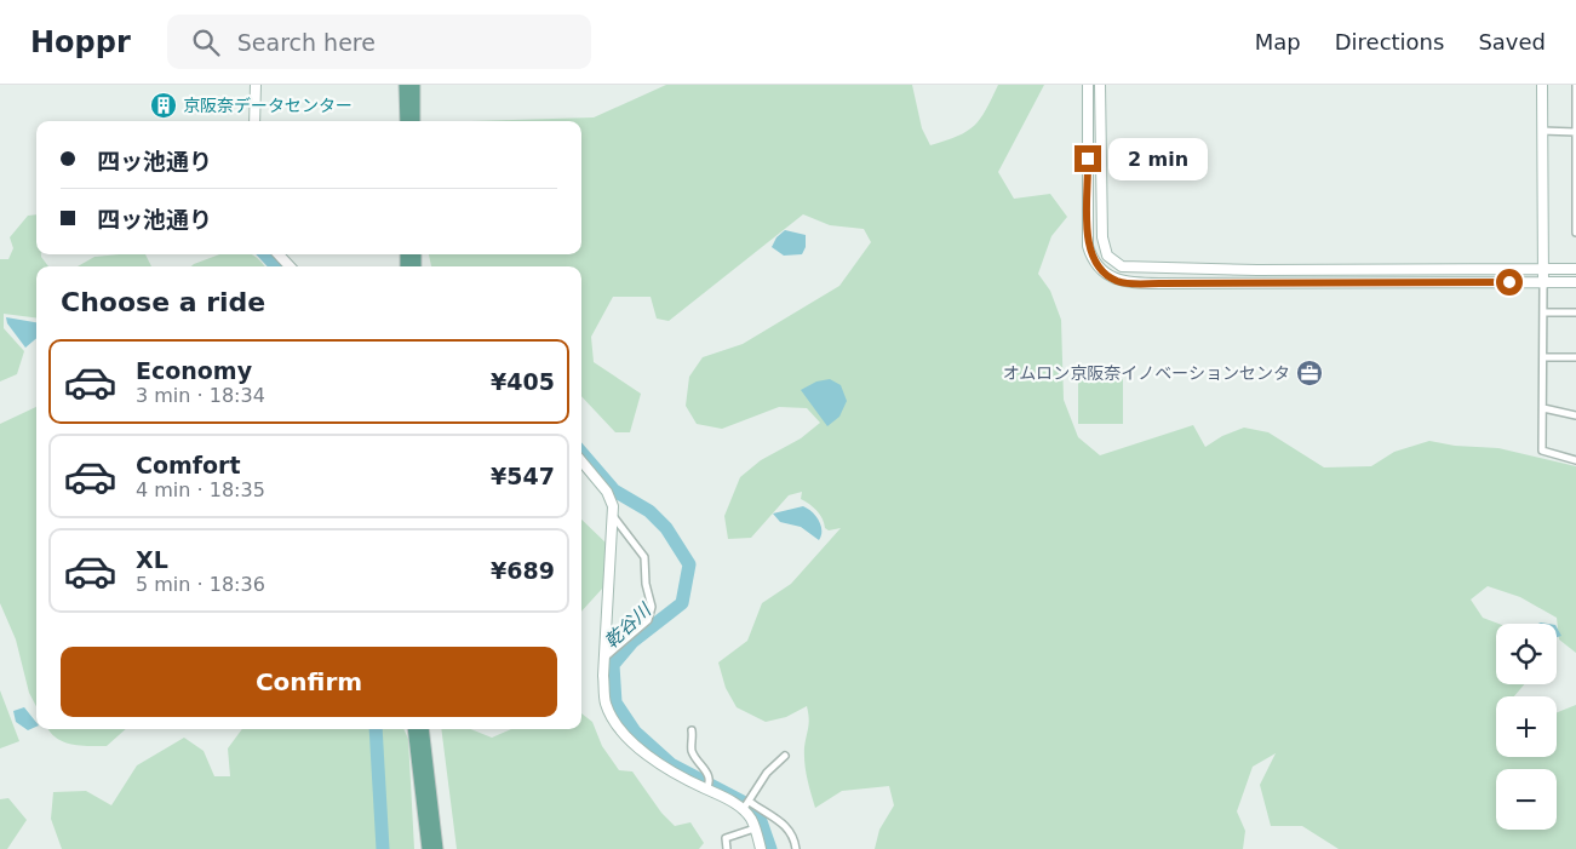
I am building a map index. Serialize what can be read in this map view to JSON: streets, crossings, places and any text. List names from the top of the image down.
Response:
{
  "water": ["乾谷川"],
  "places": {
    "building": ["京阪奈データセンター"],
    "office": ["オムロン京阪奈イノベーションセンタ"]
  },
  "page": {
    "header": "Hoppr",
    "search": "Search here",
    "nav": ["Map", "Directions", "Saved"],
    "banner": ["四ッ池通り", "四ッ池通り"],
    "bubble": "2 min",
    "heading": "Choose a ride",
    "list": [
      {
        "name": "Economy",
        "note": "3 min · 18:34",
        "value": "¥405"
      },
      {
        "name": "Comfort",
        "note": "4 min · 18:35",
        "value": "¥547"
      },
      {
        "name": "XL",
        "note": "5 min · 18:36",
        "value": "¥689"
      }
    ],
    "map_buttons": ["+", "−"],
    "buttons": "Confirm"
  }
}
